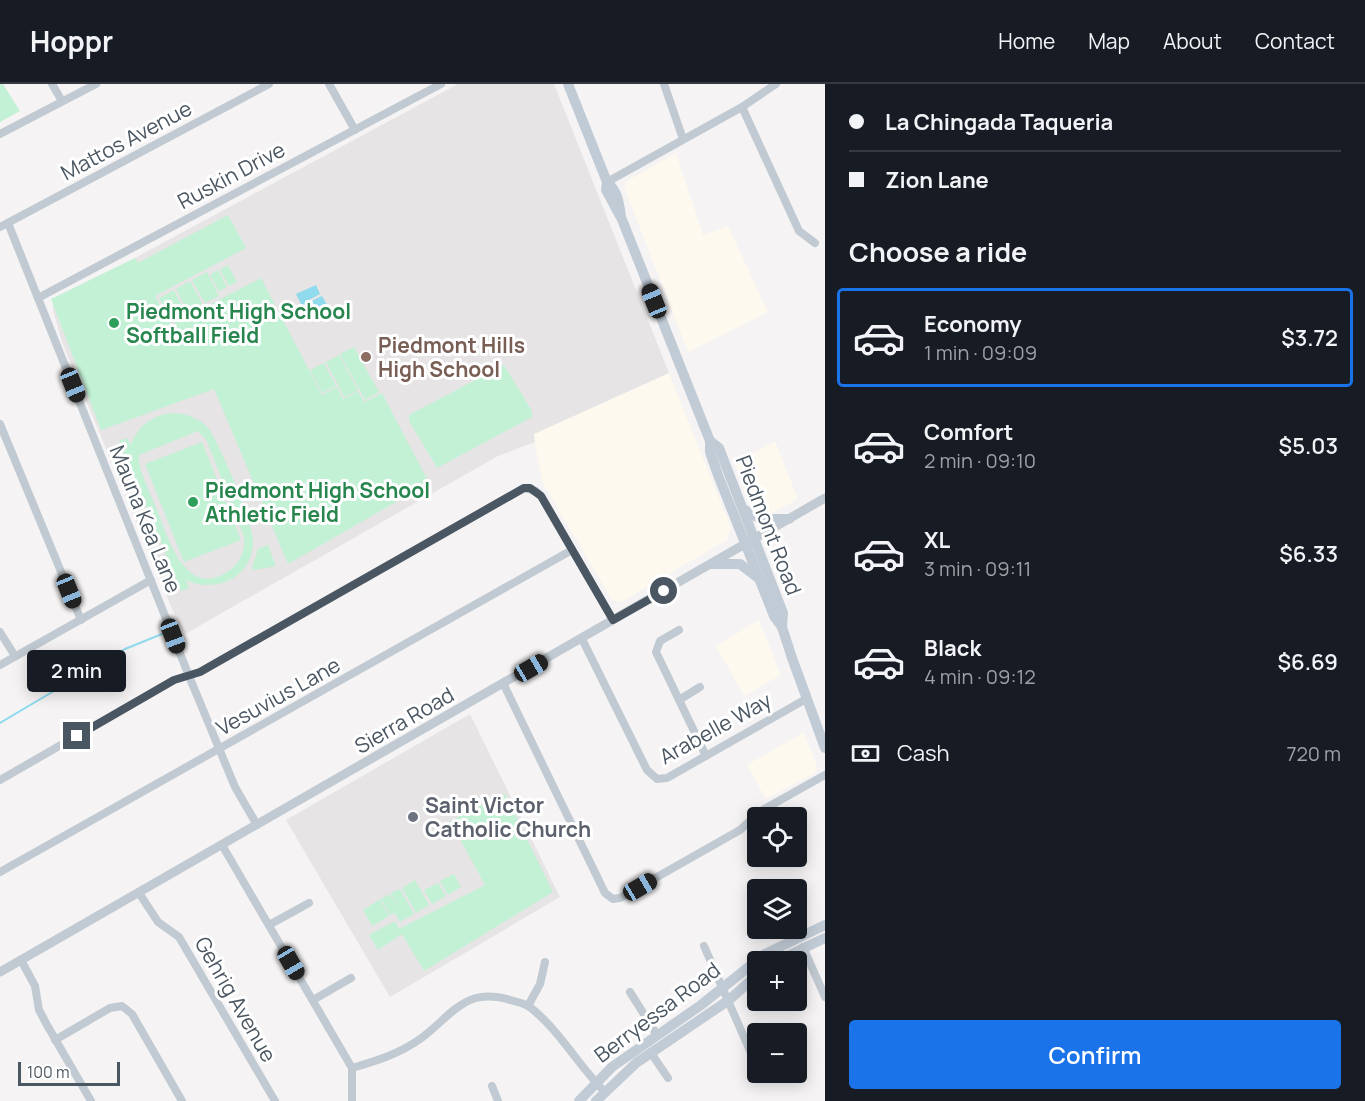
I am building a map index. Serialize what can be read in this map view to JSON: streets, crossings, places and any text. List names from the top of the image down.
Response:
{
  "streets": {
    "main road": ["Piedmont Road", "Berryessa Road"],
    "street": [
      "Mattos Avenue",
      "Ruskin Drive",
      "Mauna Kea Lane",
      "Vesuvius Lane",
      "Sierra Road",
      "Arabelle Way",
      "Gehrig Avenue"
    ]
  },
  "crossings": [
    ["Mattos Avenue", "Mauna Kea Lane"],
    ["Ruskin Drive", "Mauna Kea Lane"],
    ["Mauna Kea Lane", "Vesuvius Lane"],
    ["Mauna Kea Lane", "Sierra Road"],
    ["Piedmont Road", "Sierra Road"],
    ["Piedmont Road", "Arabelle Way"],
    ["Sierra Road", "Arabelle Way"],
    ["Sierra Road", "Gehrig Avenue"]
  ],
  "places": [
    "Piedmont High School Softball Field",
    "Piedmont Hills High School",
    "Piedmont High School Athletic Field",
    "Saint Victor Catholic Church"
  ],
  "scale_bar": "100 m",
  "page": {
    "header": "Hoppr",
    "nav": [
      "Home",
      "Map",
      "About",
      "Contact"
    ],
    "banner": ["La Chingada Taqueria", "Zion Lane"],
    "heading": "Choose a ride",
    "list": [
      {
        "name": "Economy",
        "note": "1 min · 09:09",
        "value": "$3.72"
      },
      {
        "name": "Comfort",
        "note": "2 min · 09:10",
        "value": "$5.03"
      },
      {
        "name": "XL",
        "note": "3 min · 09:11",
        "value": "$6.33"
      },
      {
        "name": "Black",
        "note": "4 min · 09:12",
        "value": "$6.69"
      }
    ],
    "bubble": "2 min",
    "pay": ["Cash", "720 m"],
    "map_buttons": ["+", "−"],
    "buttons": "Confirm",
    "scale": "100 m"
  }
}
